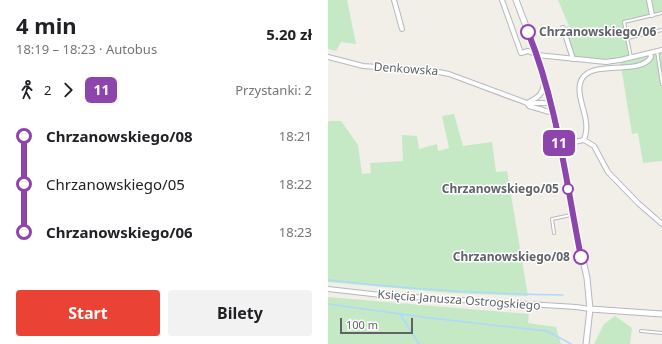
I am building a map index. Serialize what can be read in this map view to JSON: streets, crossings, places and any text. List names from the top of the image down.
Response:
{
  "streets": {
    "street": ["Denkowska", "Księcia Janusza Ostrogskiego"]
  },
  "places": ["Chrzanowskiego/06", "Chrzanowskiego/05", "Chrzanowskiego/08"],
  "lines": ["bus line 11"],
  "scale_bar": "100 m",
  "page": {
    "heading": ["4 min", "18:19 – 18:23 · Autobus", "5.20 zł"],
    "on_map": "11",
    "legs": ["2", "11", "Przystanki: 2"],
    "list": [
      {
        "name": "Chrzanowskiego/08",
        "value": "18:21"
      },
      {
        "name": "Chrzanowskiego/05",
        "value": "18:22"
      },
      {
        "name": "Chrzanowskiego/06",
        "value": "18:23"
      }
    ],
    "buttons": ["Start", "Bilety"],
    "scale": "100 m"
  }
}
